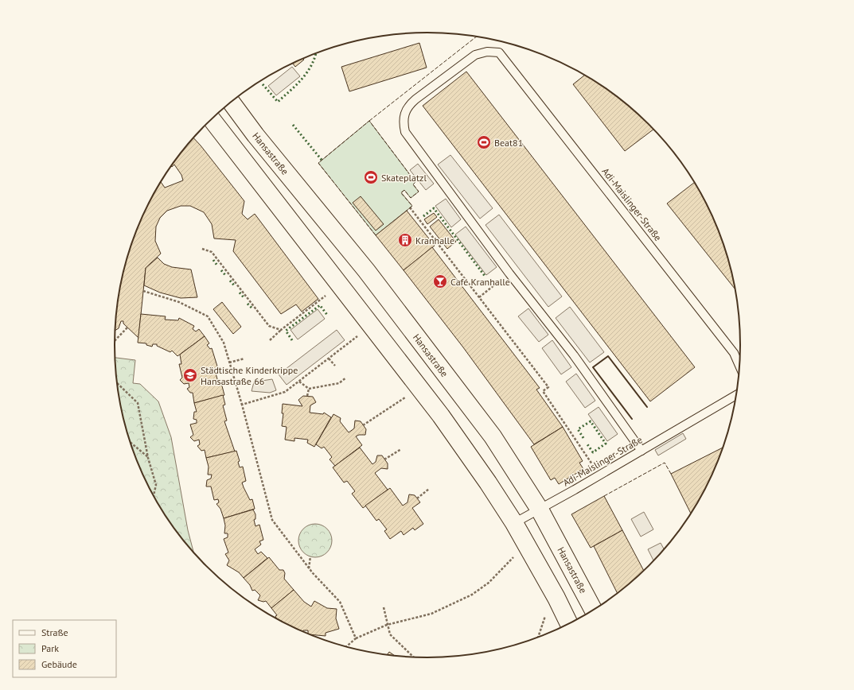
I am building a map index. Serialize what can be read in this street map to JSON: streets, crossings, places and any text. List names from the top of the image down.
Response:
{
  "streets": {
    "main road": ["Hansastraße"],
    "lane": ["Adi-Maislinger-Straße"]
  },
  "crossings": [
    ["Hansastraße", "Adi-Maislinger-Straße"]
  ],
  "places": {
    "sports": ["Beat81", "Skateplatzl"],
    "building": ["Kranhalle"],
    "bar": ["Café Kranhalle"],
    "school or university": ["Städtische Kinderkrippe Hansastraße 66"]
  },
  "legend": ["Straße", "Park", "Gebäude"]
}
